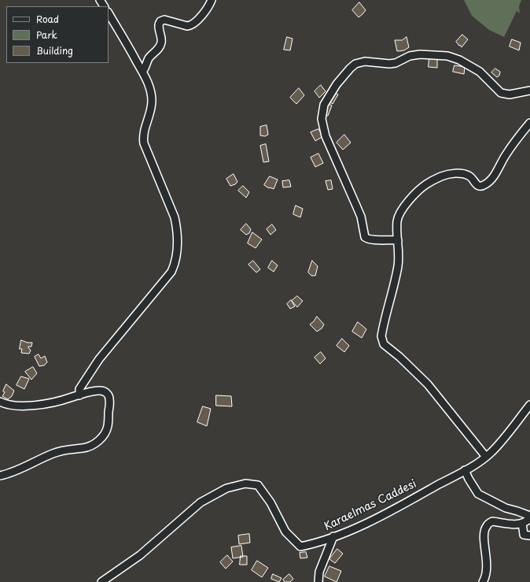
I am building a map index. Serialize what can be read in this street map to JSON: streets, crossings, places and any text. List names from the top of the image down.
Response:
{
  "streets": {
    "street": ["Karaelmas Caddesi"]
  },
  "legend": ["Road", "Park", "Building"]
}
